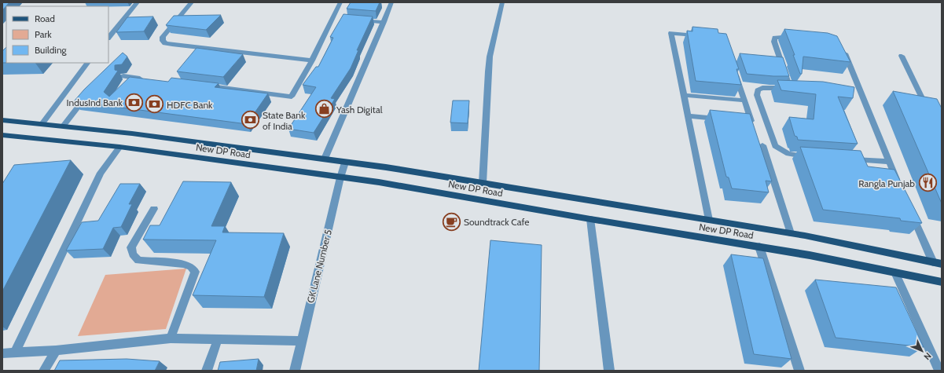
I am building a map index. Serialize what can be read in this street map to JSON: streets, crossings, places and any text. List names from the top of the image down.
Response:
{
  "streets": {
    "main road": ["New DP Road"],
    "street": ["GK Lane Number 5"]
  },
  "crossings": [
    ["New DP Road", "GK Lane Number 5"]
  ],
  "places": {
    "bank": ["IndusInd Bank", "HDFC Bank", "State Bank of India"],
    "shop": ["Yash Digital"],
    "restaurant": ["Rangla Punjab"],
    "cafe": ["Soundtrack Cafe"]
  },
  "legend": ["Road", "Park", "Building"],
  "north": "bottom right"
}
